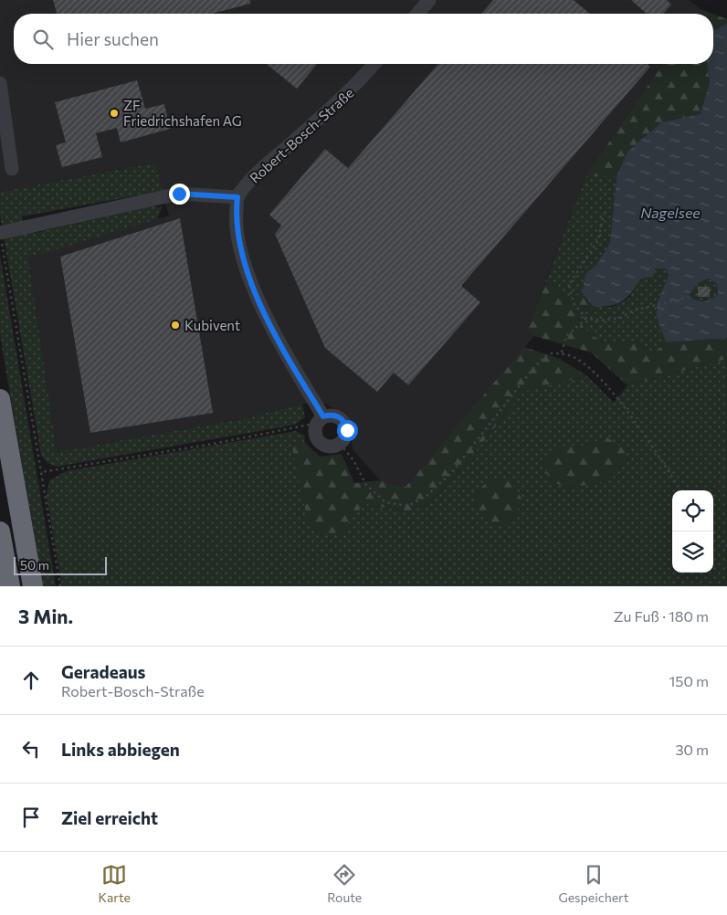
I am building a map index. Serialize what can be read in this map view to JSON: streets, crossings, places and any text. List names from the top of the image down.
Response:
{
  "streets": {
    "street": ["Robert-Bosch-Straße"]
  },
  "water": ["Nagelsee"],
  "places": ["ZF Friedrichshafen AG", "Kubivent"],
  "scale_bar": "50 m",
  "page": {
    "search": "Hier suchen",
    "scale": "50 m",
    "heading": ["3 Min.", "Zu Fuß · 180 m"],
    "list": [
      ["Geradeaus", "Robert-Bosch-Straße", "150 m"],
      ["Links abbiegen", "30 m"],
      "Ziel erreicht"
    ],
    "nav": ["Karte", "Route", "Gespeichert"]
  }
}
